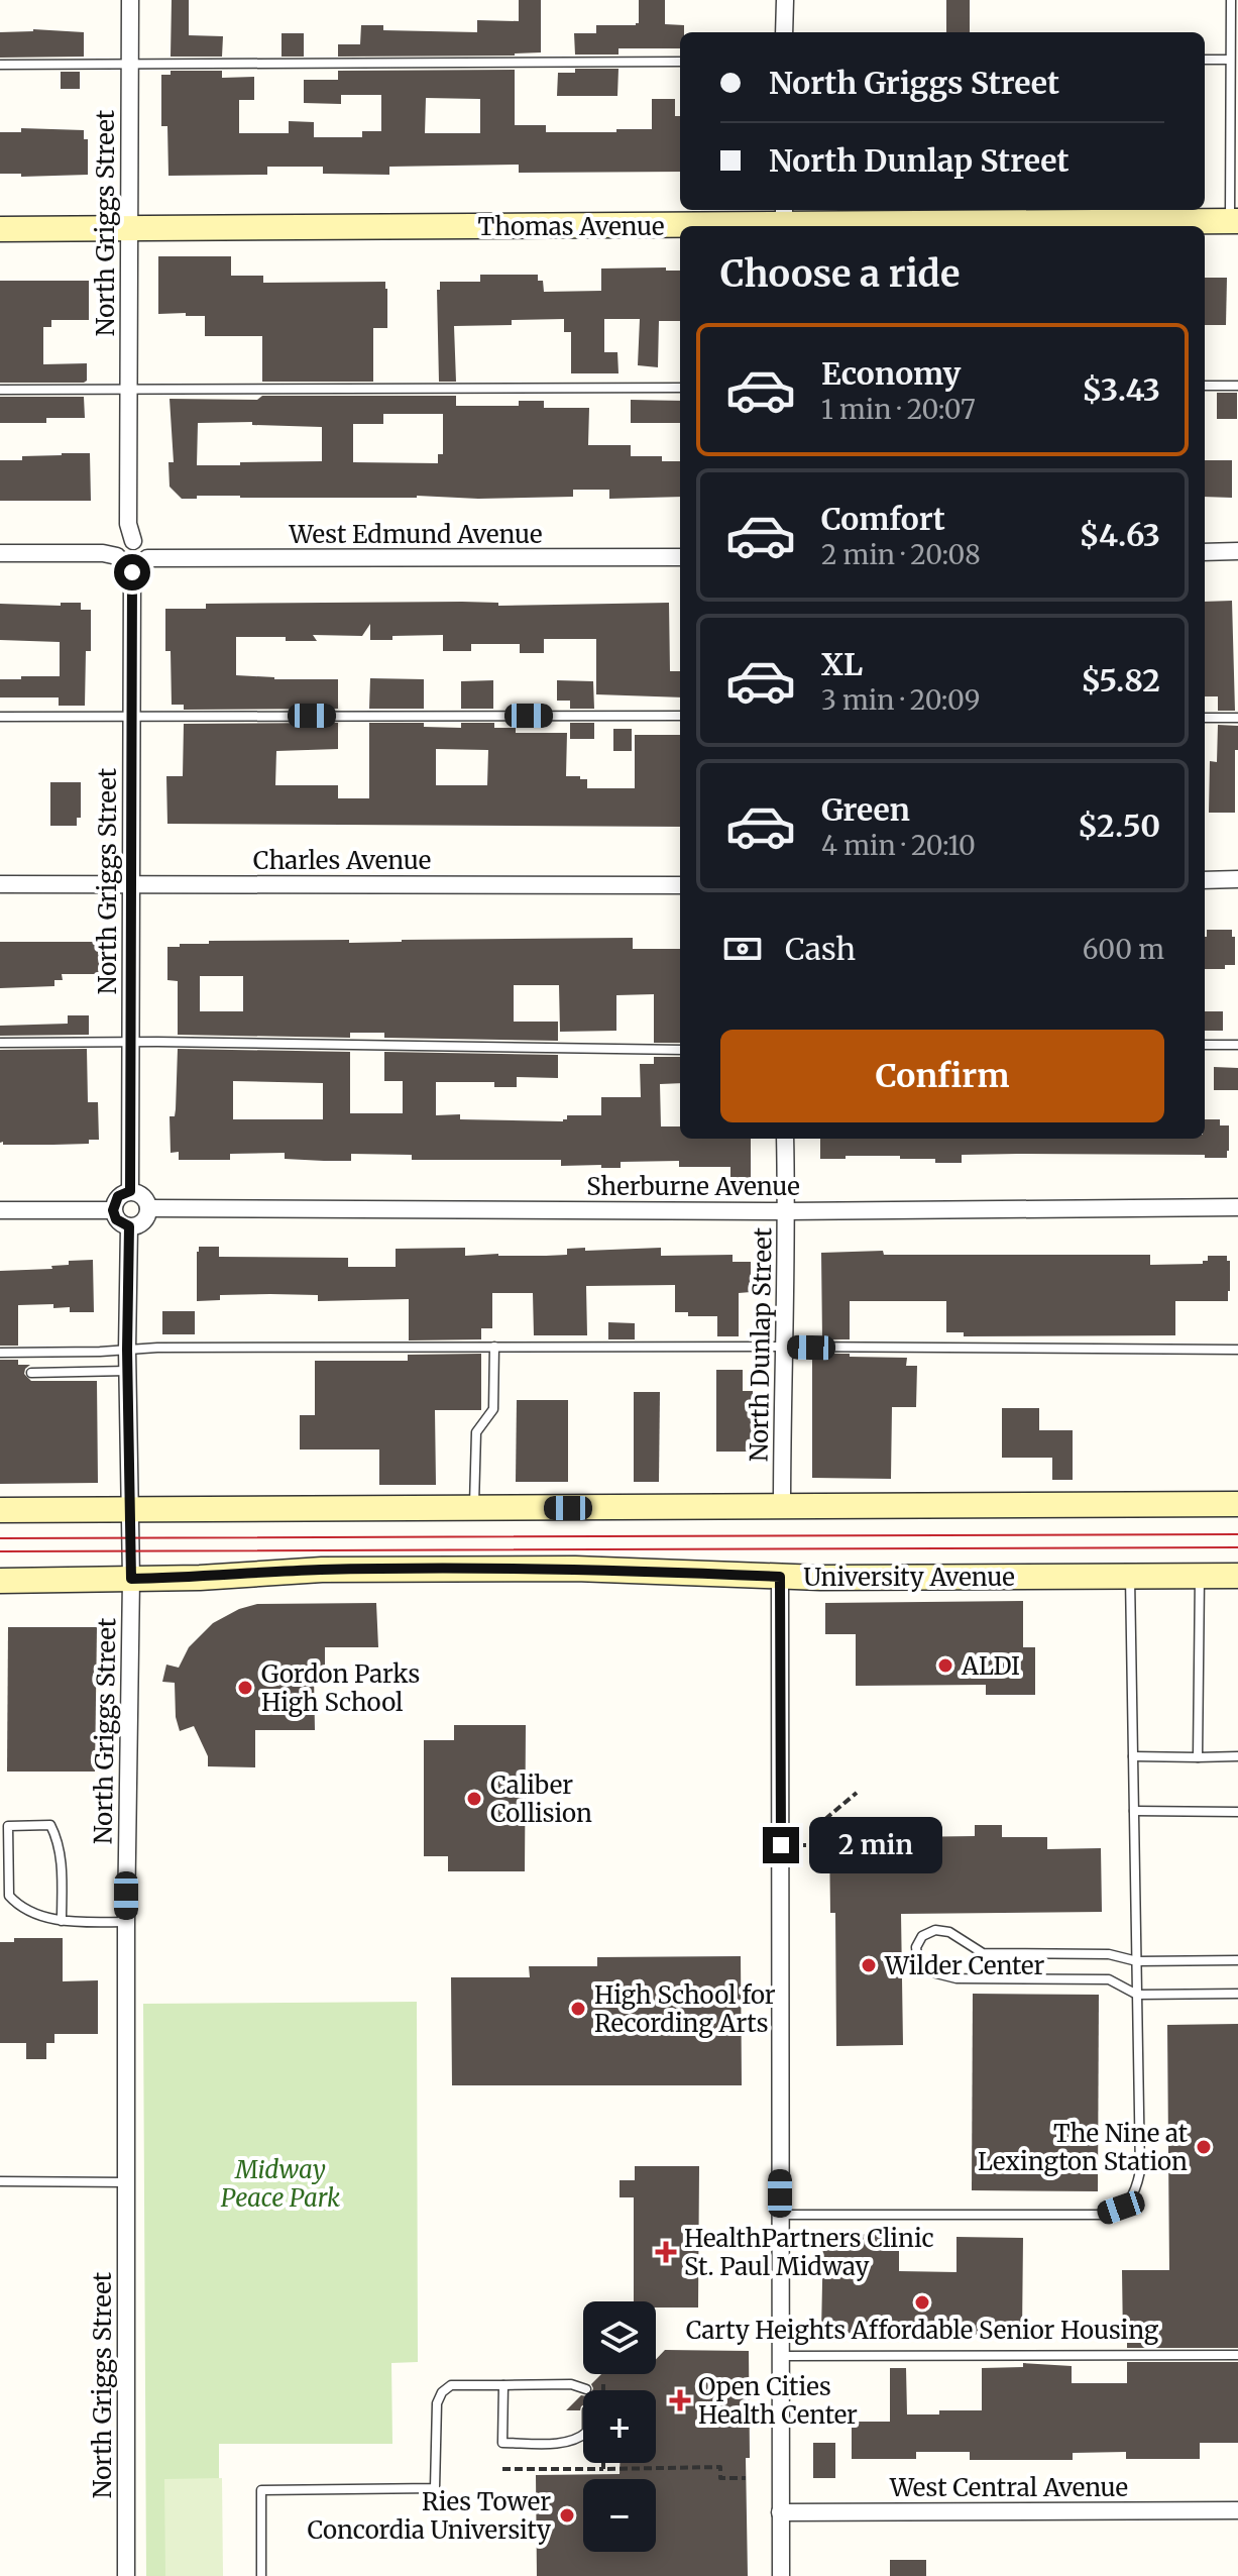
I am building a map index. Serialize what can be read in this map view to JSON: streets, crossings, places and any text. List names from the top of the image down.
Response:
{
  "streets": {
    "main road": ["Thomas Avenue", "University Avenue"],
    "street": [
      "North Griggs Street",
      "West Edmund Avenue",
      "Charles Avenue",
      "Sherburne Avenue",
      "North Dunlap Street",
      "West Central Avenue"
    ]
  },
  "crossings": [
    ["North Griggs Street", "Thomas Avenue"],
    ["North Griggs Street", "West Edmund Avenue"],
    ["North Griggs Street", "Charles Avenue"],
    ["North Griggs Street", "Sherburne Avenue"],
    ["North Griggs Street", "University Avenue"],
    ["Sherburne Avenue", "North Dunlap Street"]
  ],
  "parks": ["Midway Peace Park"],
  "places": {
    "other": [
      "ALDI",
      "Gordon Parks High School",
      "Caliber Collision",
      "Wilder Center",
      "High School for Recording Arts",
      "The Nine at Lexington Station",
      "Carty Heights Affordable Senior Housing",
      "Ries Tower Concordia University"
    ],
    "health": ["HealthPartners Clinic St. Paul Midway", "Open Cities Health Center"]
  },
  "page": {
    "banner": ["North Griggs Street", "North Dunlap Street"],
    "heading": "Choose a ride",
    "list": [
      {
        "name": "Economy",
        "note": "1 min · 20:07",
        "value": "$3.43"
      },
      {
        "name": "Comfort",
        "note": "2 min · 20:08",
        "value": "$4.63"
      },
      {
        "name": "XL",
        "note": "3 min · 20:09",
        "value": "$5.82"
      },
      {
        "name": "Green",
        "note": "4 min · 20:10",
        "value": "$2.50"
      }
    ],
    "pay": ["Cash", "600 m"],
    "buttons": "Confirm",
    "bubble": "2 min",
    "map_buttons": ["+", "−"]
  }
}
